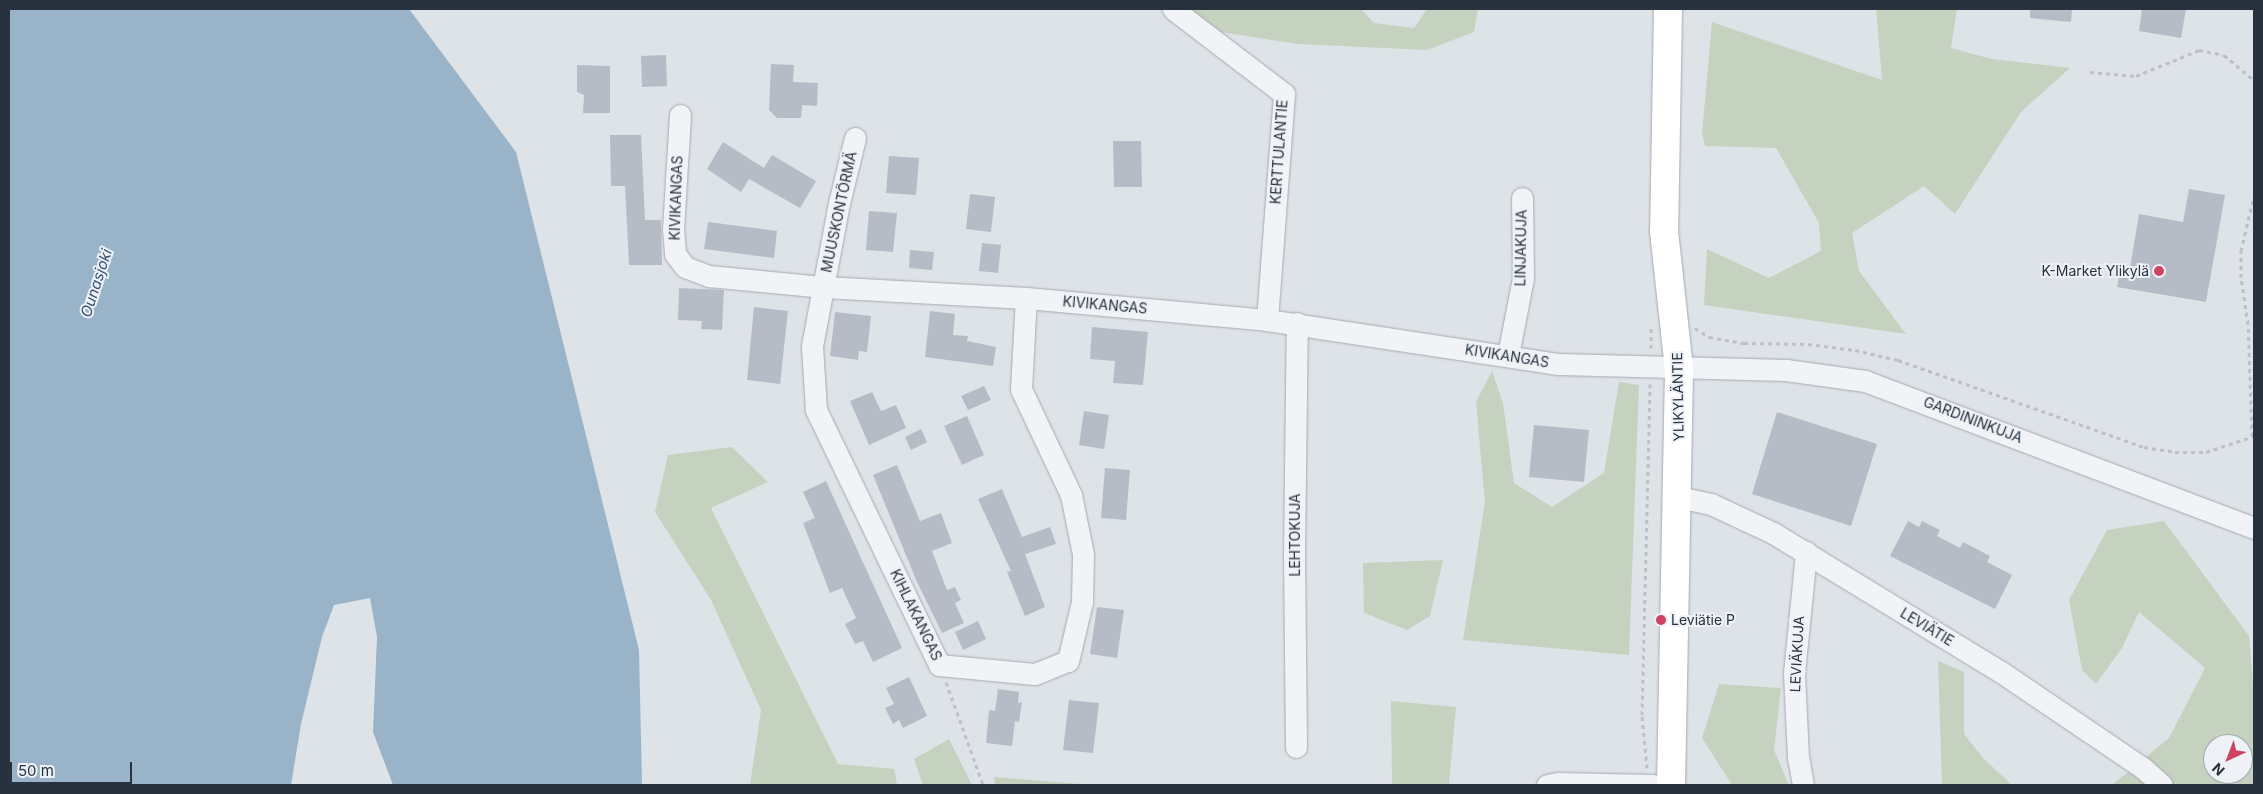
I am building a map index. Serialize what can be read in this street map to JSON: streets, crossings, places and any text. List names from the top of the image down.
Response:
{
  "streets": {
    "main road": ["YLIKYLÄNTIE"],
    "street": [
      "KERTTULANTIE",
      "KIVIKANGAS",
      "MUUSKONTÖRMÄ",
      "LINJAKUJA",
      "GARDININKUJA",
      "LEHTOKUJA",
      "KIHLAKANGAS",
      "LEVIÄTIE",
      "LEVIÄKUJA"
    ]
  },
  "crossings": [
    ["KERTTULANTIE", "KIVIKANGAS"],
    ["KIVIKANGAS", "MUUSKONTÖRMÄ"],
    ["KIVIKANGAS", "LINJAKUJA"],
    ["KIVIKANGAS", "YLIKYLÄNTIE"],
    ["KIVIKANGAS", "GARDININKUJA"],
    ["KIVIKANGAS", "LEHTOKUJA"],
    ["KIVIKANGAS", "KIHLAKANGAS"],
    ["MUUSKONTÖRMÄ", "KIHLAKANGAS"],
    ["YLIKYLÄNTIE", "GARDININKUJA"],
    ["YLIKYLÄNTIE", "LEVIÄTIE"],
    ["LEVIÄTIE", "LEVIÄKUJA"]
  ],
  "water": ["Ounasjoki"],
  "places": ["K-Market Ylikylä", "Leviätie P"],
  "scale_bar": "50 m",
  "north": "bottom left"
}
